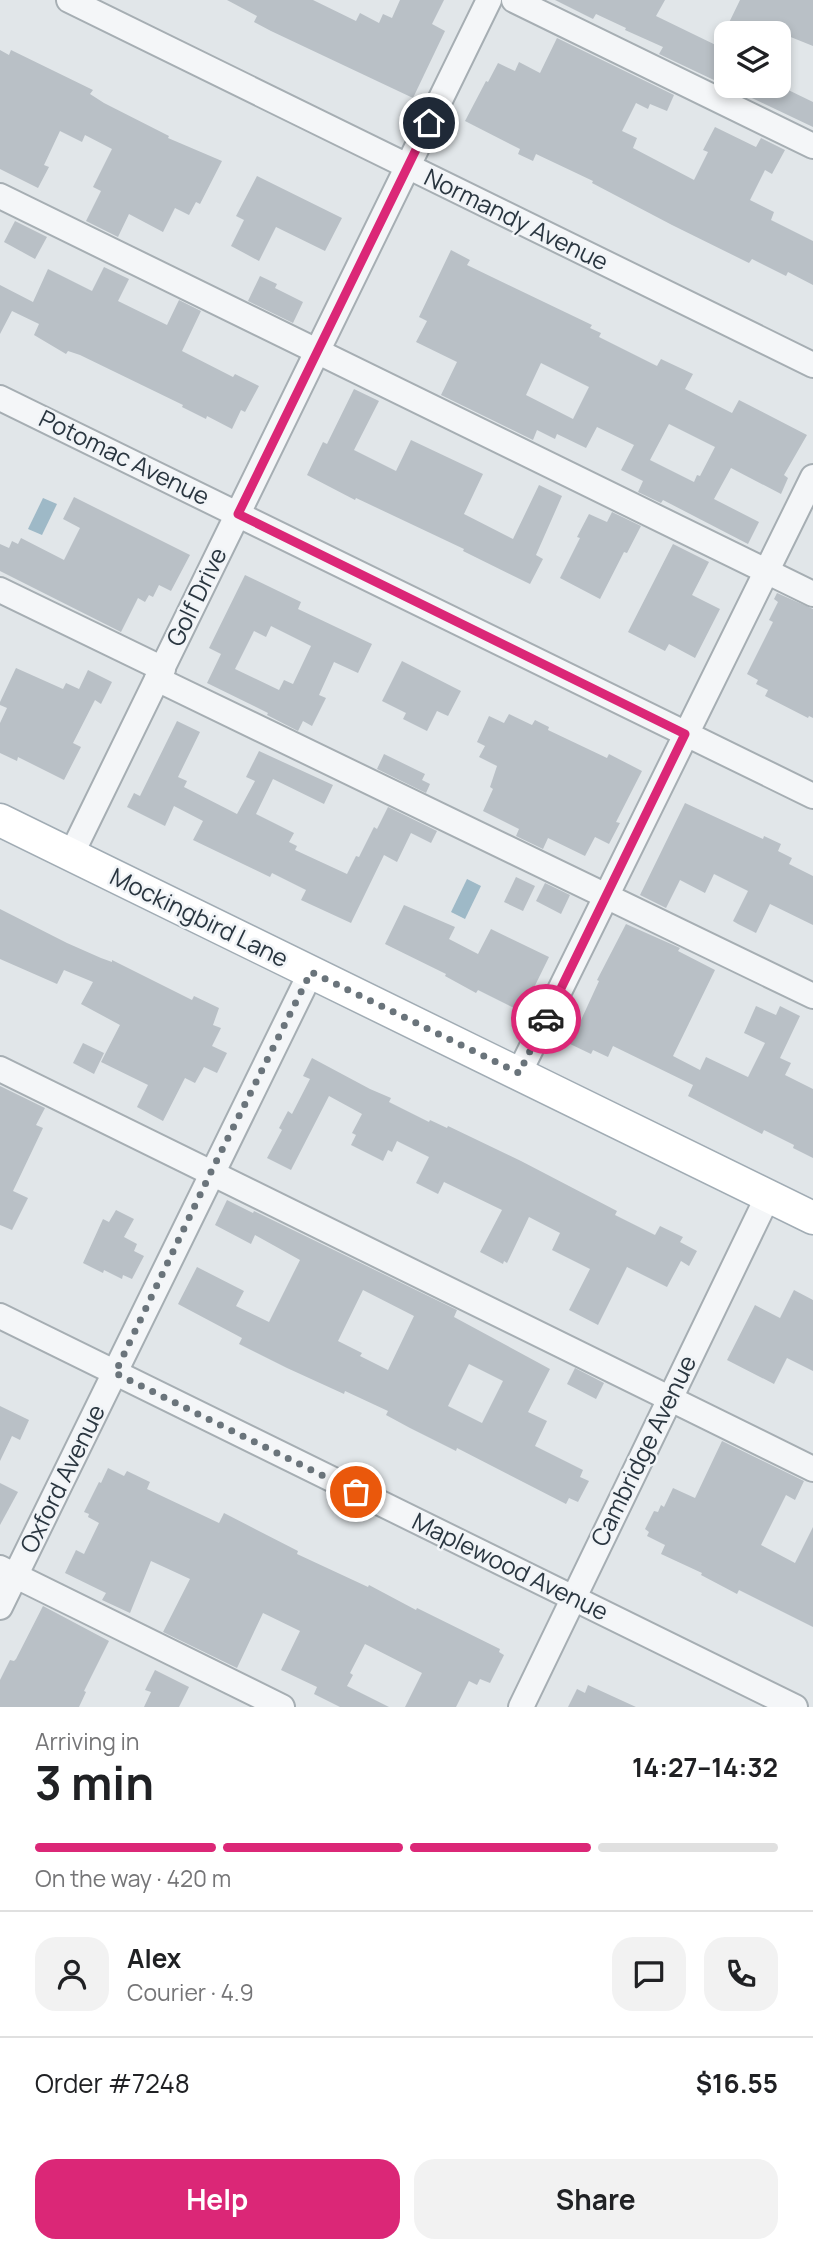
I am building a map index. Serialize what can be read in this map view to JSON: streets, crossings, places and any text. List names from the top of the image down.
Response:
{
  "streets": {
    "main road": ["Mockingbird Lane"],
    "street": [
      "Normandy Avenue",
      "Potomac Avenue",
      "Golf Drive",
      "Cambridge Avenue",
      "Oxford Avenue",
      "Maplewood Avenue"
    ]
  },
  "crossings": [
    ["Normandy Avenue", "Golf Drive"],
    ["Potomac Avenue", "Golf Drive"],
    ["Golf Drive", "Mockingbird Lane"],
    ["Mockingbird Lane", "Cambridge Avenue"],
    ["Mockingbird Lane", "Oxford Avenue"],
    ["Cambridge Avenue", "Maplewood Avenue"],
    ["Oxford Avenue", "Maplewood Avenue"]
  ],
  "page": {
    "heading": ["3 min", "Arriving in", "14:27–14:32"],
    "panel": [
      "Alex",
      "Courier · 4.9",
      "Order #7248",
      "$16.55"
    ],
    "bar": "On the way · 420 m",
    "buttons": ["Help", "Share"]
  }
}
